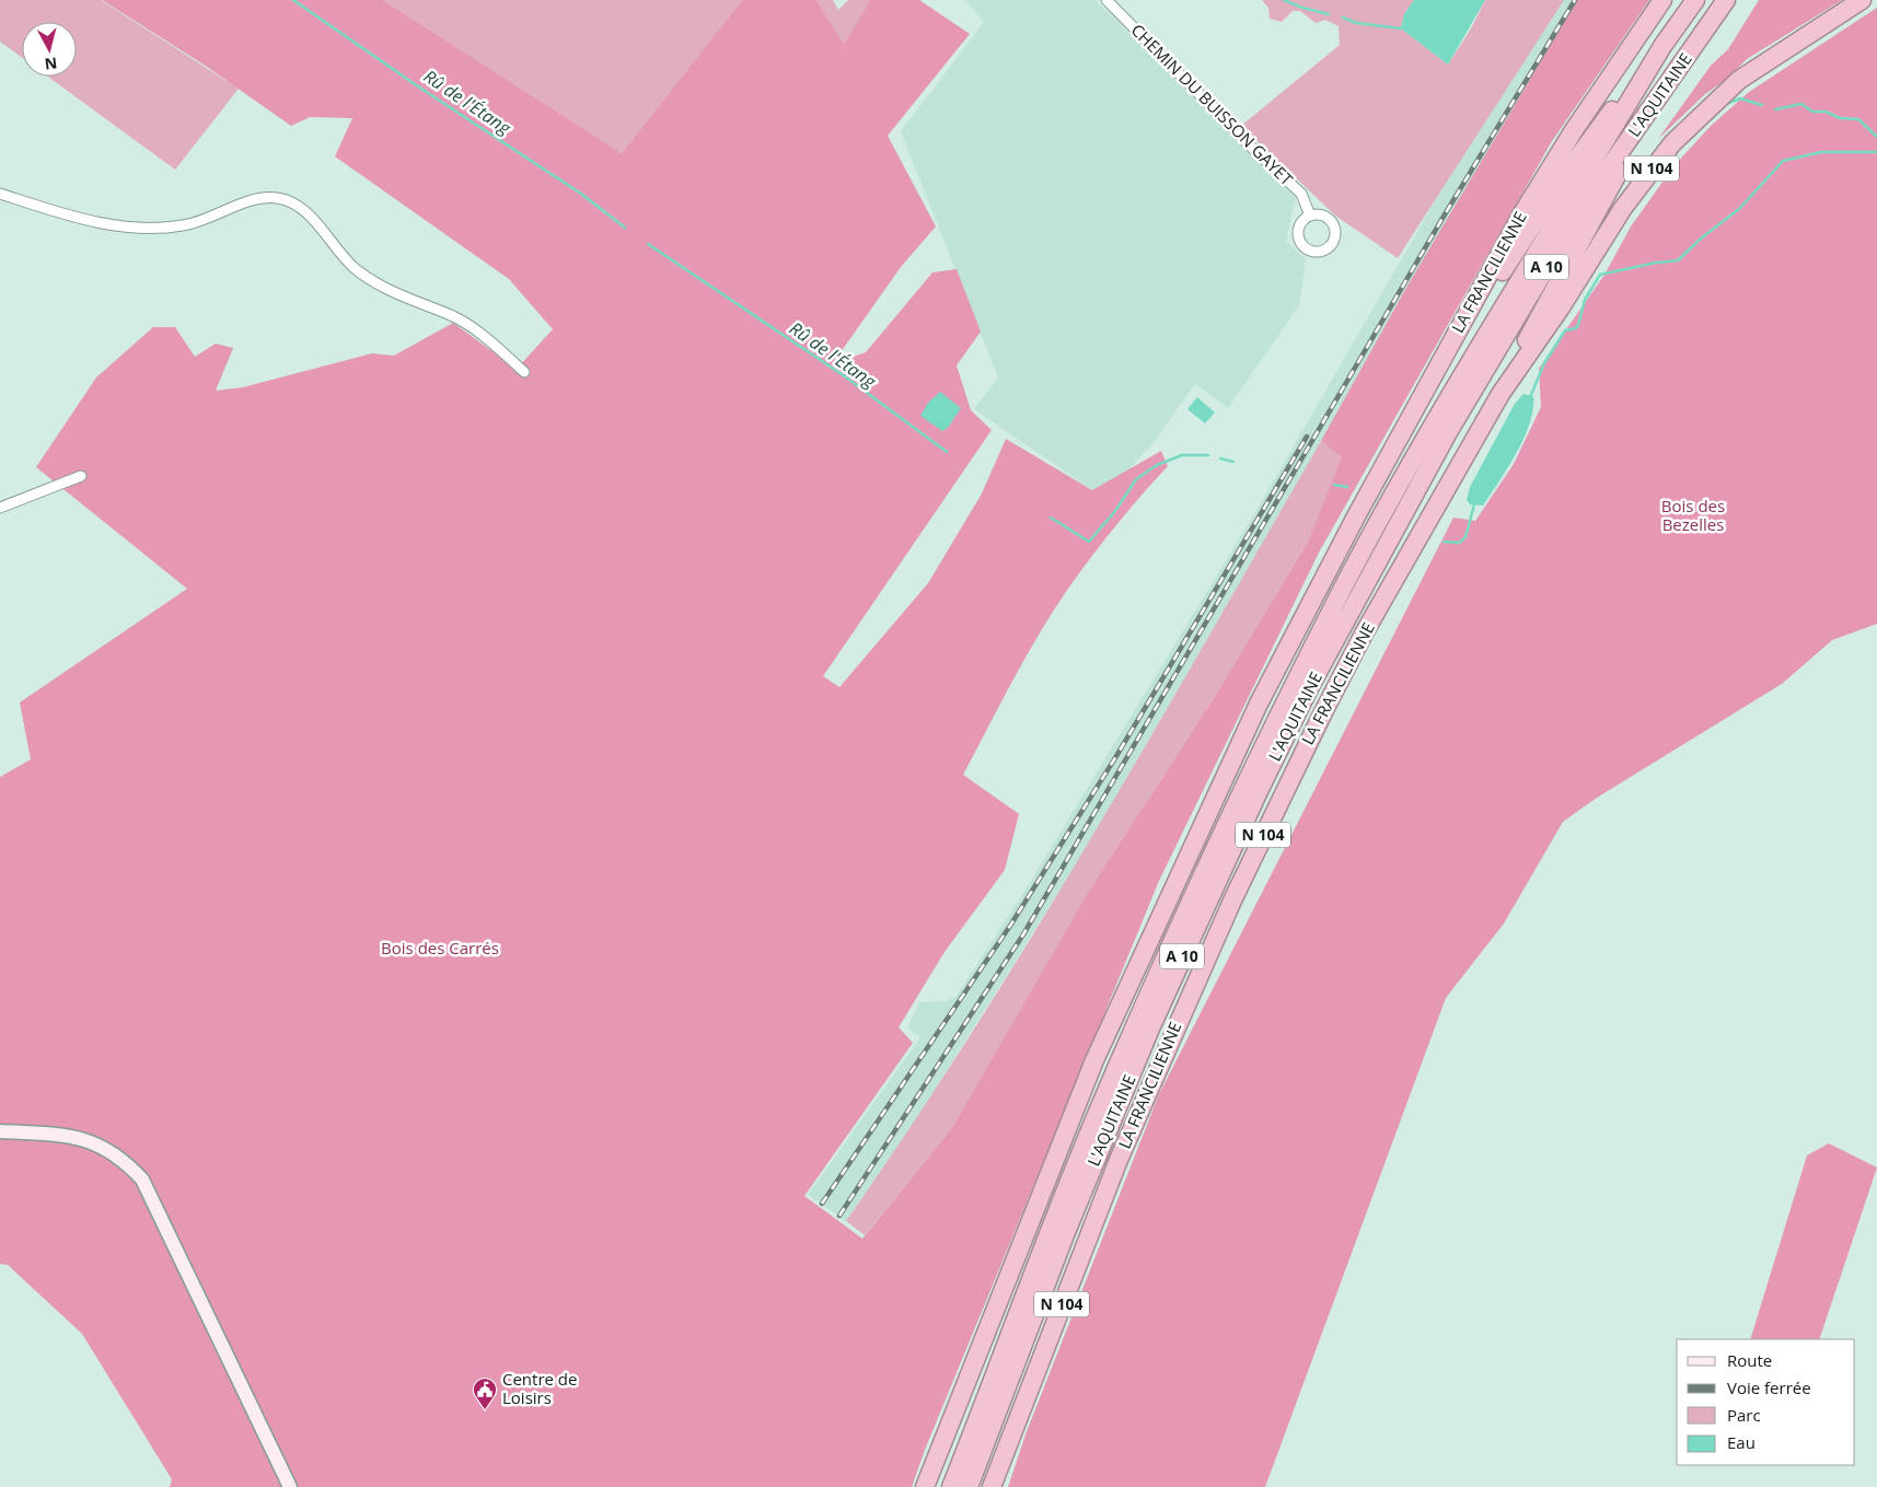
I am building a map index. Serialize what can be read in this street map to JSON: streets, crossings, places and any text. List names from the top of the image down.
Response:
{
  "streets": {
    "highway": [
      "L'AQUITAINE",
      "N 104",
      "A 10",
      "LA FRANCILIENNE"
    ],
    "street": ["CHEMIN DU BUISSON GAYET"]
  },
  "water": ["Rû de l'Étang"],
  "parks": ["Bois des Bezelles", "Bois des Carrés"],
  "places": {
    "public building": ["Centre de Loisirs"]
  },
  "legend": [
    "Route",
    "Voie ferrée",
    "Parc",
    "Eau"
  ],
  "north": "bottom"
}
